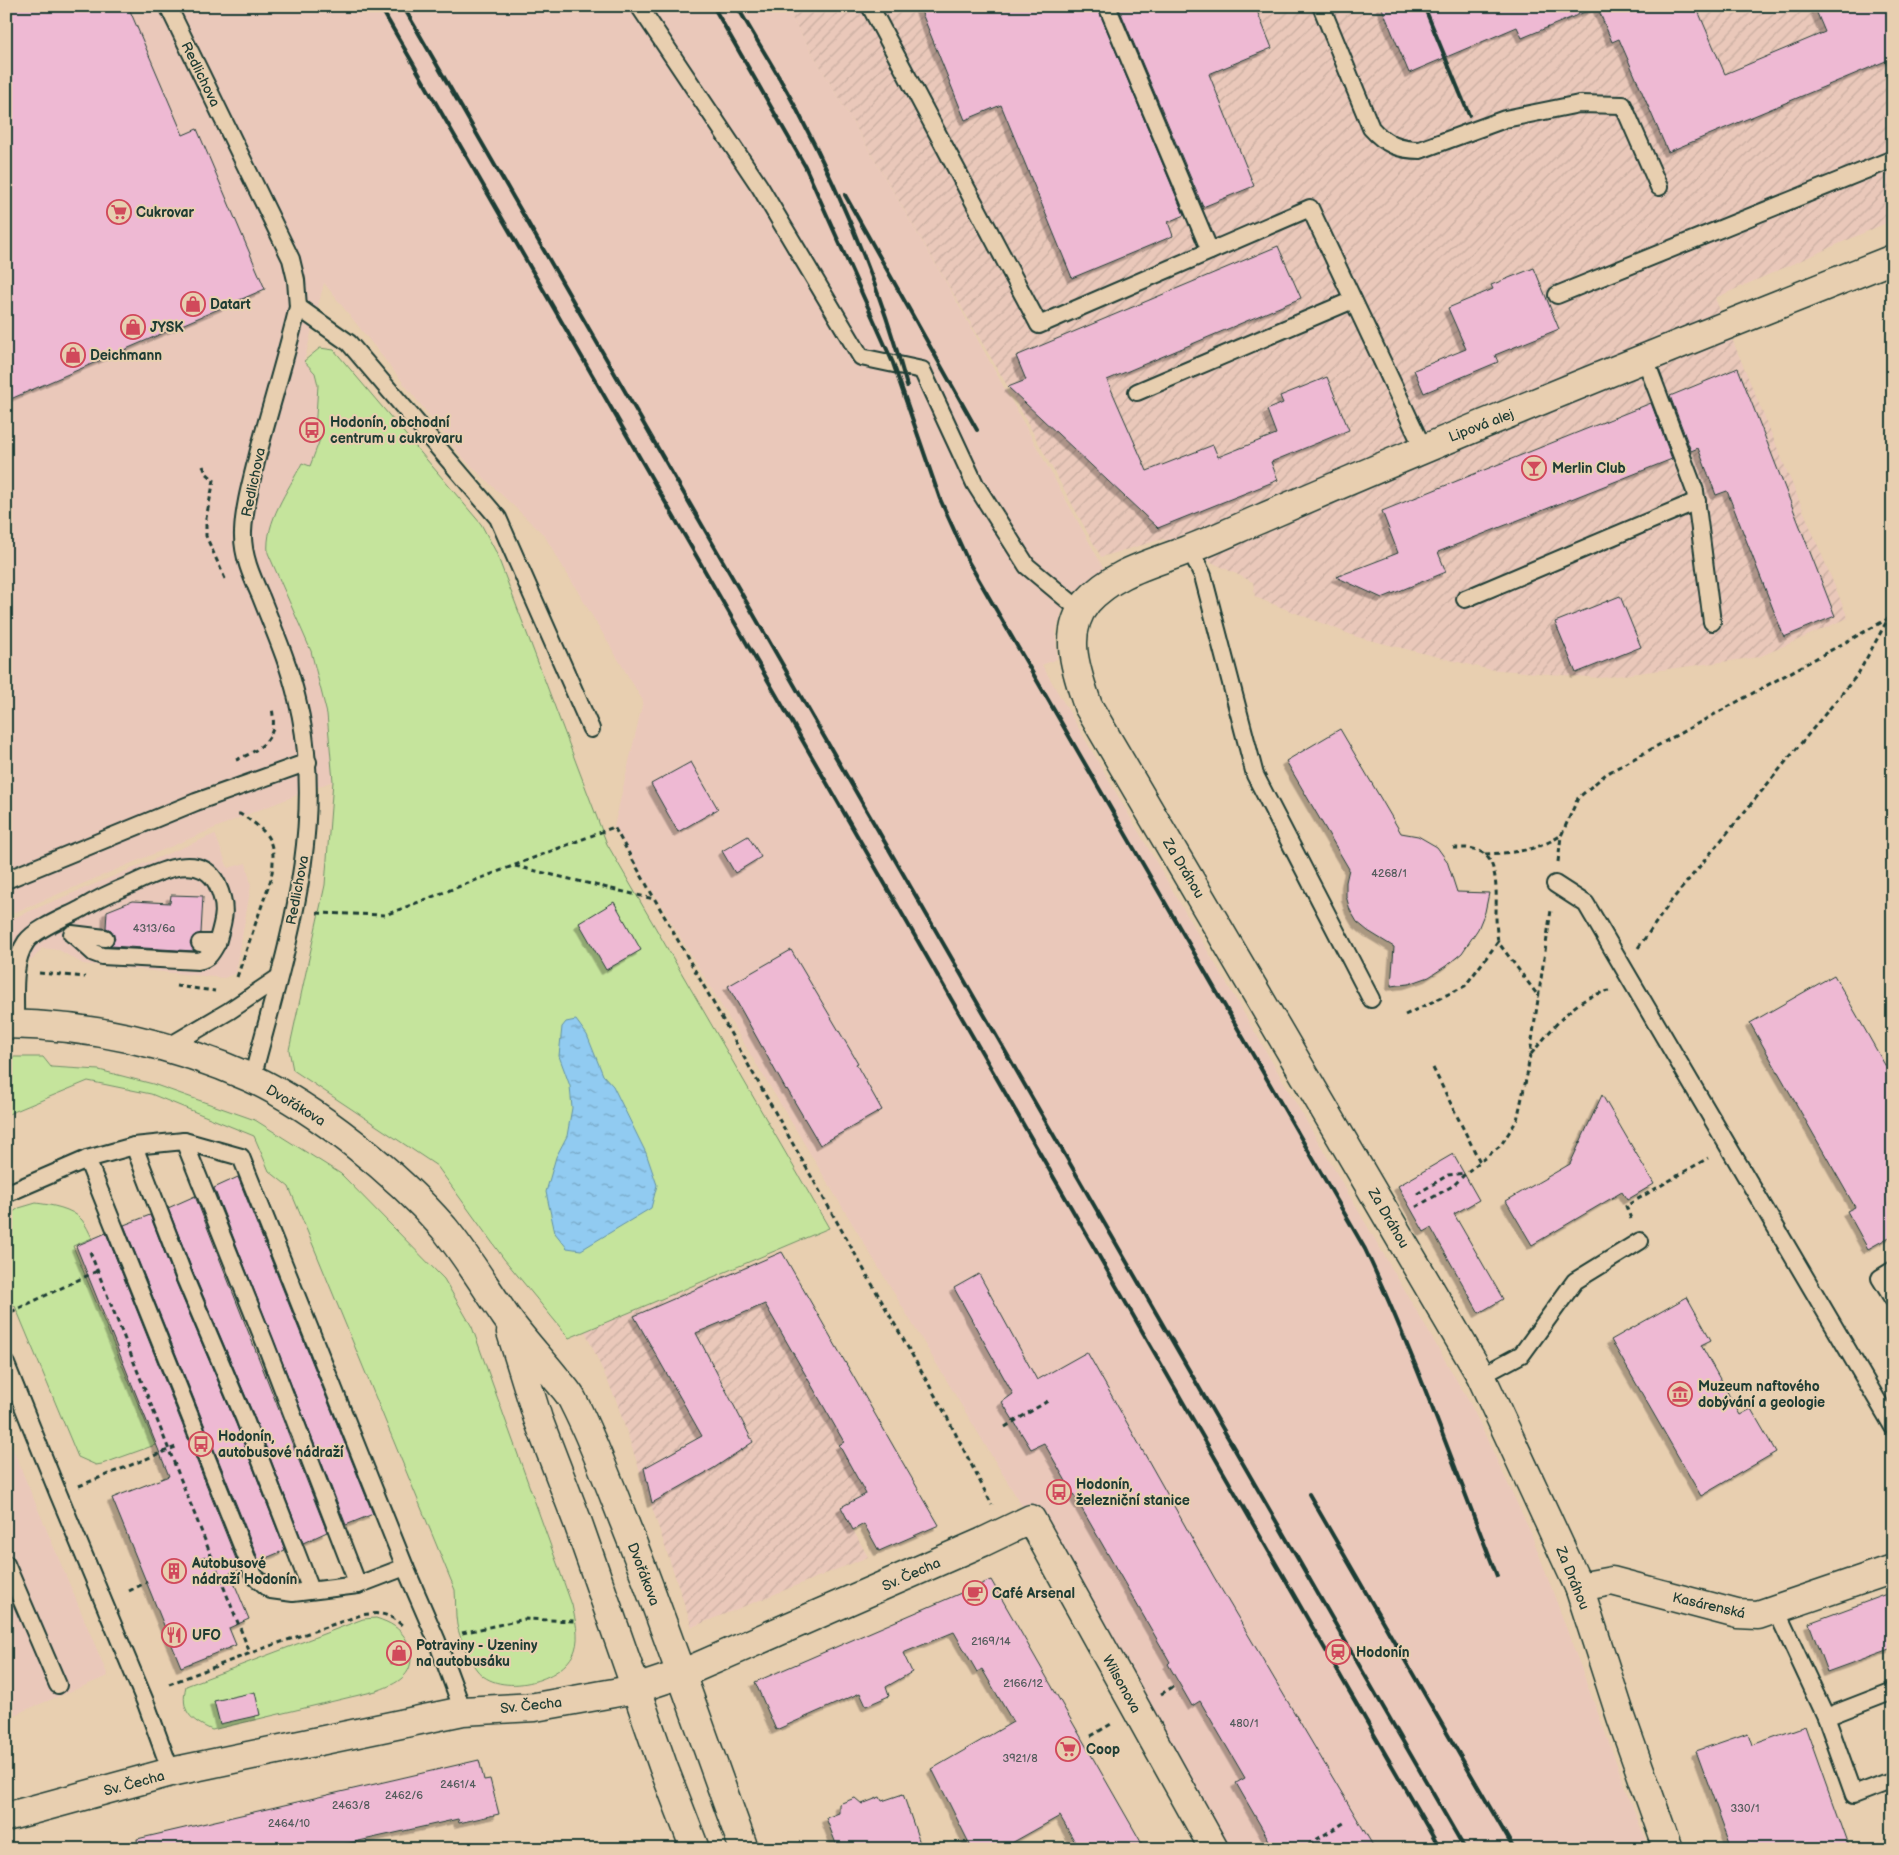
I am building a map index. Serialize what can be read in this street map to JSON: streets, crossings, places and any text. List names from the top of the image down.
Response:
{
  "streets": {
    "street": [
      "Lipová alej",
      "Za Dráhou",
      "Dvořákova",
      "Sv. Čecha",
      "Kasárenská",
      "Wilsonova"
    ],
    "lane": ["Redlichova"]
  },
  "crossings": [
    ["Redlichova", "Dvořákova"],
    ["Lipová alej", "Za Dráhou"],
    ["Za Dráhou", "Kasárenská"],
    ["Dvořákova", "Sv. Čecha"],
    ["Sv. Čecha", "Wilsonova"]
  ],
  "places": {
    "supermarket": ["Cukrovar", "Coop"],
    "shop": [
      "Datart",
      "JYSK",
      "Deichmann",
      "Potraviny - Uzeniny na autobusáku"
    ],
    "bus stop": ["Hodonín, obchodní centrum u cukrovaru", "Hodonín, autobusové nádraží", "Hodonín, železniční stanice"],
    "bar": ["Merlin Club"],
    "museum": ["Muzeum naftového dobývání a geologie"],
    "building": ["Autobusové nádraží Hodonín"],
    "cafe": ["Café Arsenal"],
    "restaurant": ["UFO"],
    "station": ["Hodonín"]
  },
  "house_numbers": [
    "4268/1",
    "4313/6a",
    "2169/14",
    "2166/12",
    "480/1",
    "3921/8",
    "2461/4",
    "2462/6",
    "2463/8",
    "330/1",
    "2464/10"
  ]
}
